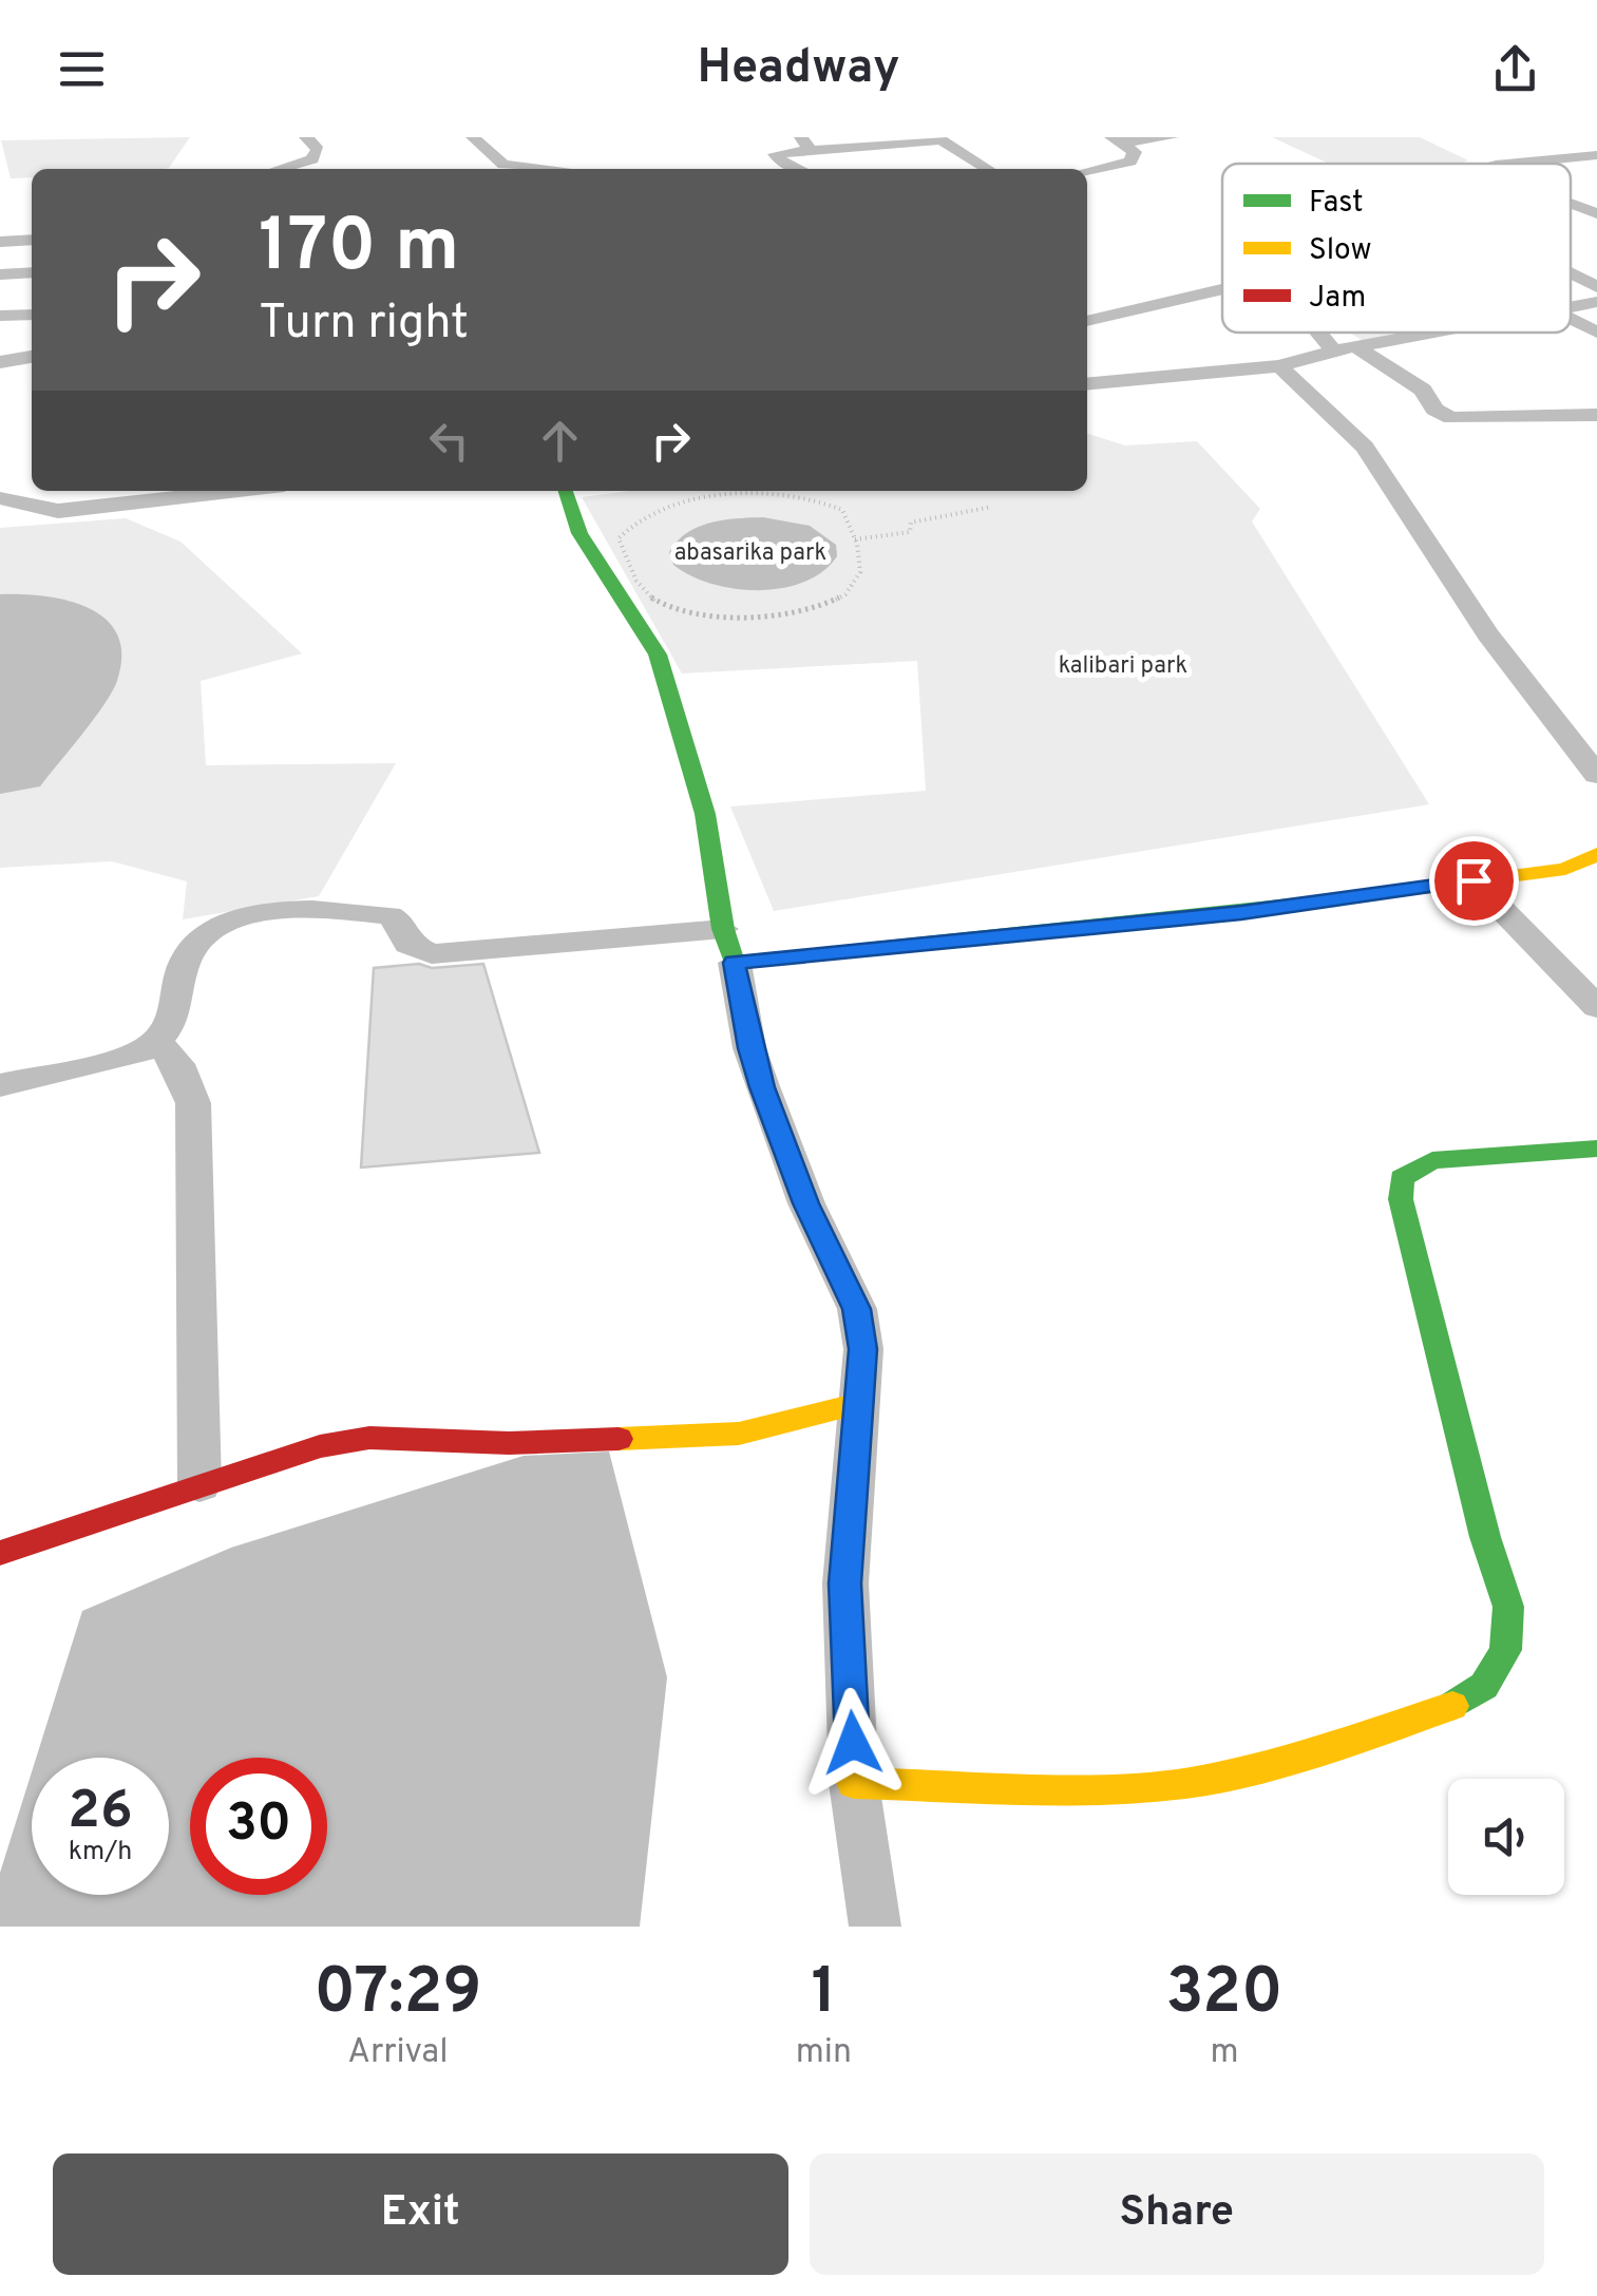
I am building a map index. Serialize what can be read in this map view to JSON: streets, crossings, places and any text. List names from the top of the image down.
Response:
{
  "parks": ["abasarika park", "kalibari park"],
  "legend": ["Fast", "Slow", "Jam"],
  "page": {
    "header": "Headway",
    "turn": ["170 m", "Turn right"],
    "speed": "26 km/h",
    "limit": "30",
    "eta": [
      "07:29",
      "Arrival",
      "1",
      "min",
      "320",
      "m"
    ],
    "buttons": ["Exit", "Share"]
  }
}
